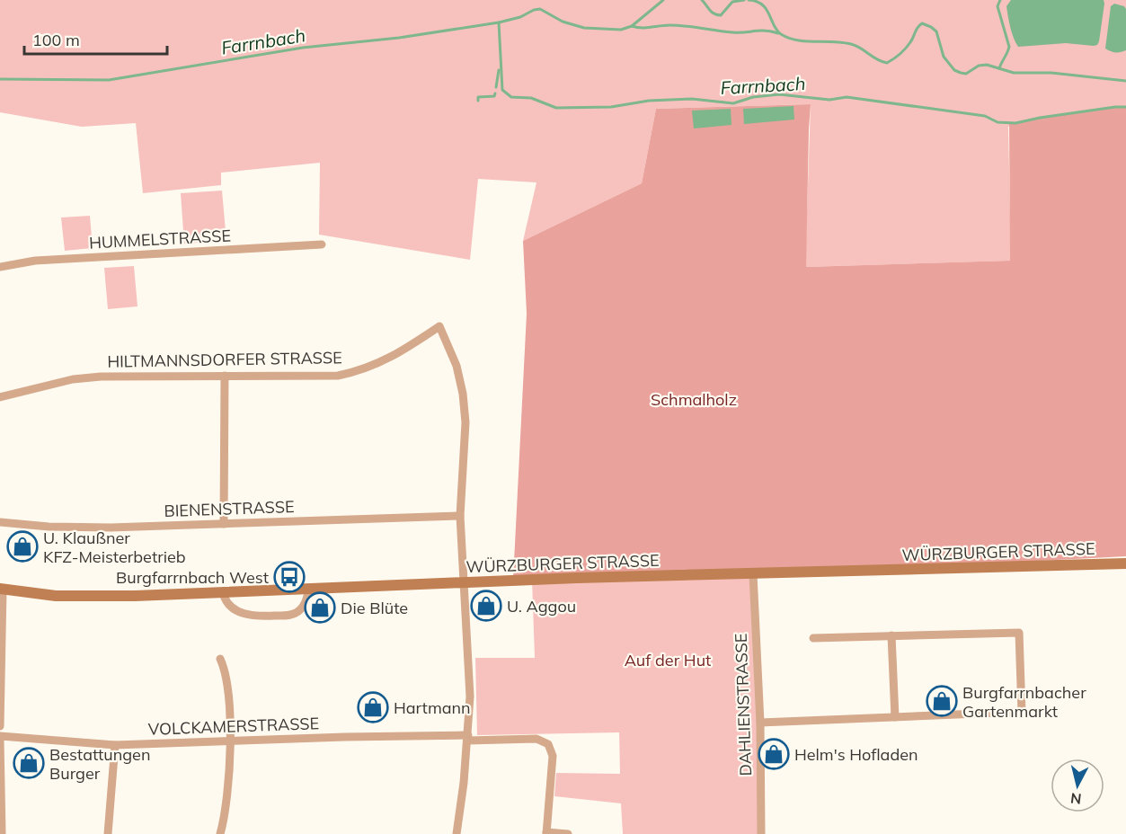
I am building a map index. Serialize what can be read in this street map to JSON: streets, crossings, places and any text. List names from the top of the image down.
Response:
{
  "streets": {
    "street": [
      "HUMMELSTRASSE",
      "HILTMANNSDORFER STRASSE",
      "BIENENSTRASSE",
      "WÜRZBURGER STRASSE",
      "DAHLIENSTRASSE",
      "VOLCKAMERSTRASSE"
    ]
  },
  "crossings": [
    ["HILTMANNSDORFER STRASSE", "BIENENSTRASSE"],
    ["WÜRZBURGER STRASSE", "DAHLIENSTRASSE"]
  ],
  "water": ["Farrnbach"],
  "parks": ["Schmalholz", "Auf der Hut"],
  "places": {
    "shop": [
      "U. Klaußner KFZ-Meisterbetrieb",
      "U. Aggou",
      "Die Blüte",
      "Burgfarrnbacher Gartenmarkt",
      "Hartmann",
      "Helm's Hofladen",
      "Bestattungen Burger"
    ],
    "bus stop": ["Burgfarrnbach West"]
  },
  "scale_bar": "100 m",
  "north": "bottom"
}
